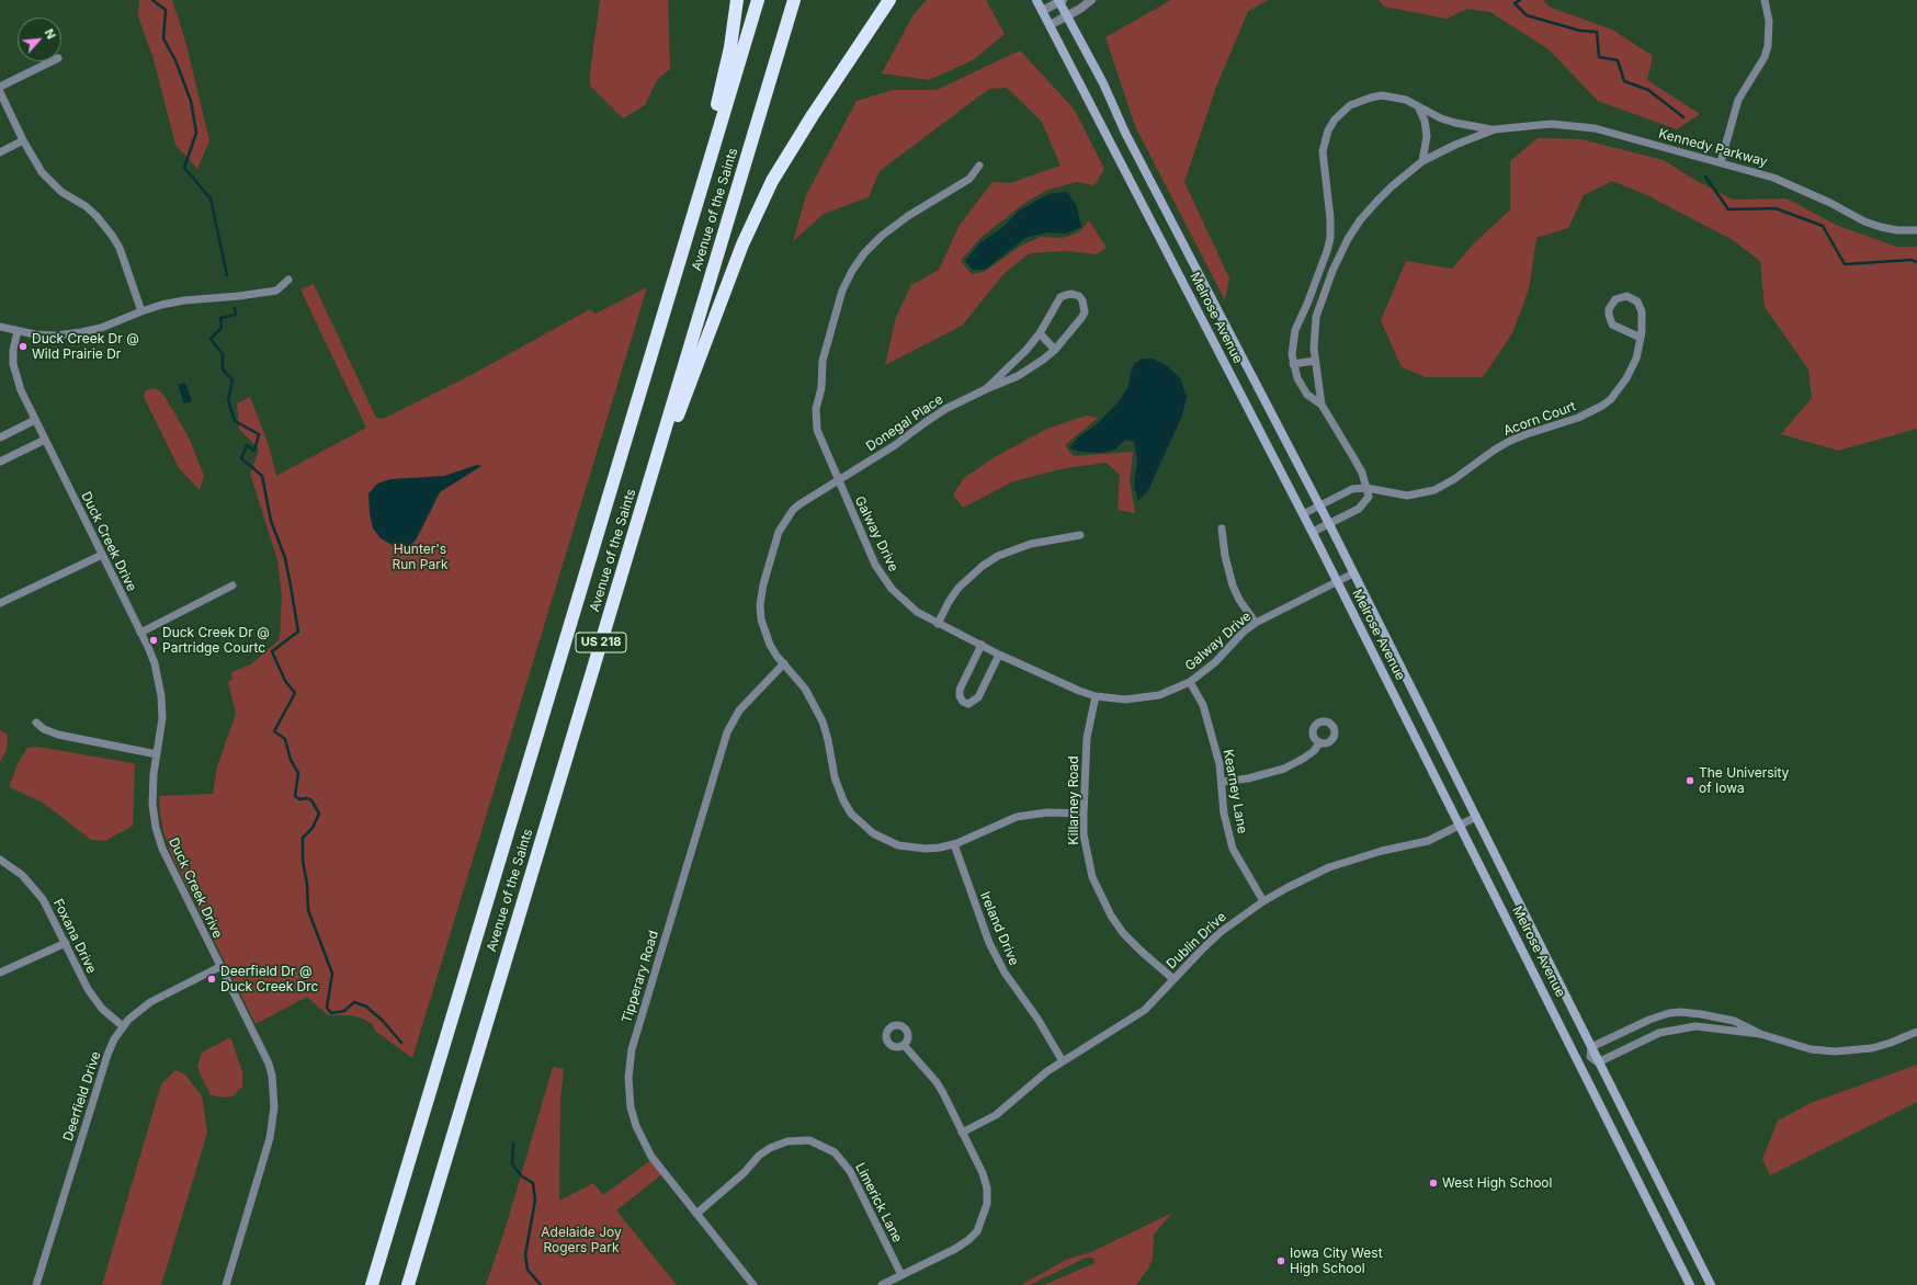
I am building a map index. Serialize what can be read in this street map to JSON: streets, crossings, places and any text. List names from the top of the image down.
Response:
{
  "streets": {
    "highway": ["Avenue of the Saints", "US 218"],
    "main road": ["Melrose Avenue"],
    "street": [
      "Kennedy Parkway",
      "Acorn Court",
      "Donegal Place",
      "Galway Drive",
      "Duck Creek Drive",
      "Kearney Lane",
      "Killarney Road",
      "Ireland Drive",
      "Foxana Drive",
      "Dublin Drive",
      "Tipperary Road",
      "Deerfield Drive",
      "Limerick Lane"
    ]
  },
  "crossings": [
    ["Kennedy Parkway", "Acorn Court"],
    ["Melrose Avenue", "Galway Drive"],
    ["Melrose Avenue", "Dublin Drive"],
    ["Donegal Place", "Galway Drive"],
    ["Donegal Place", "Killarney Road"],
    ["Donegal Place", "Ireland Drive"],
    ["Donegal Place", "Tipperary Road"],
    ["Galway Drive", "Kearney Lane"],
    ["Galway Drive", "Killarney Road"],
    ["Duck Creek Drive", "Deerfield Drive"],
    ["Kearney Lane", "Dublin Drive"],
    ["Killarney Road", "Dublin Drive"],
    ["Ireland Drive", "Dublin Drive"],
    ["Foxana Drive", "Deerfield Drive"],
    ["Tipperary Road", "Limerick Lane"]
  ],
  "parks": ["Hunter's Run Park", "Adelaide Joy Rogers Park"],
  "places": [
    "Duck Creek Dr @ Wild Prairie Dr",
    "Duck Creek Dr @ Partridge Courtc",
    "The University of Iowa",
    "Deerfield Dr @ Duck Creek Drc",
    "West High School",
    "Iowa City West High School"
  ],
  "north": "top right"
}
